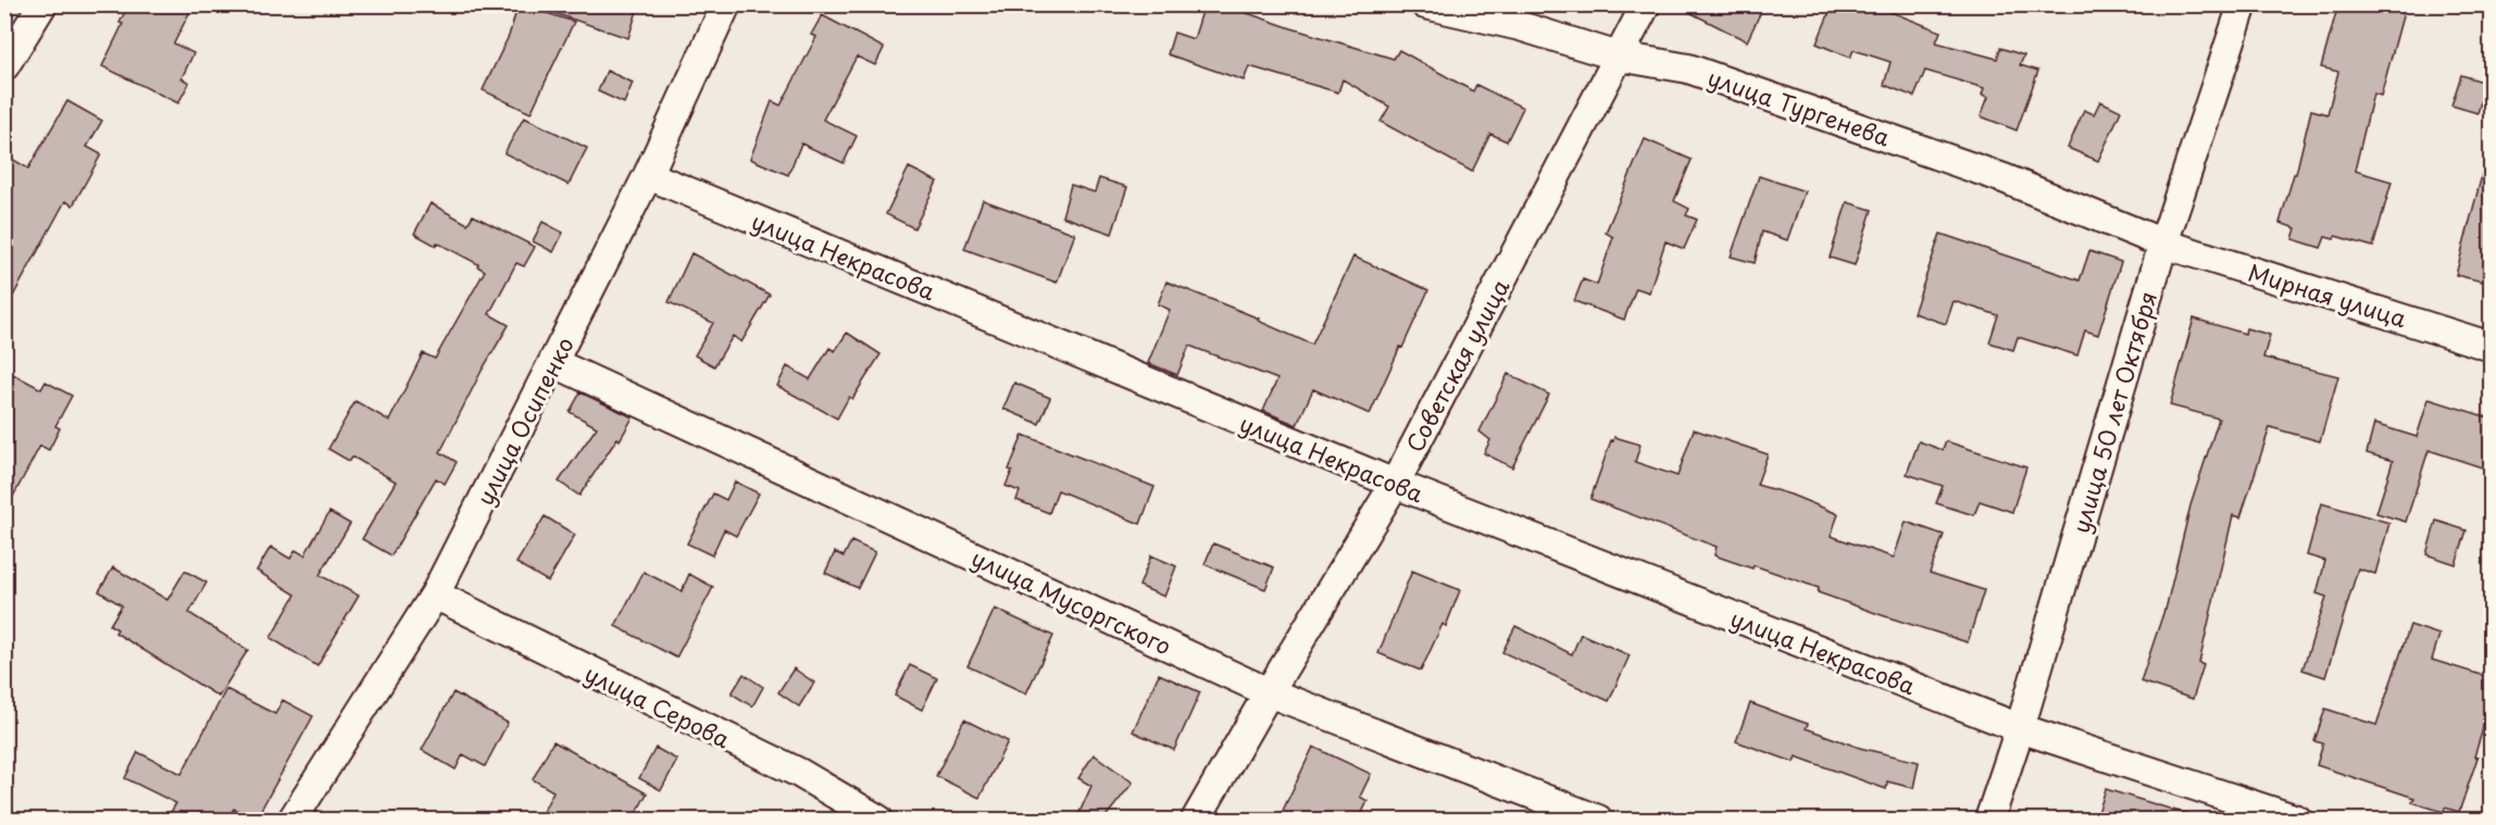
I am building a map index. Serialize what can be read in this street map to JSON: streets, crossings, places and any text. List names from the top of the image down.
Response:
{
  "streets": {
    "street": [
      "улица Тургенева",
      "улица Некрасова",
      "Мирная улица",
      "Советская улица",
      "улица 50 лет Октября",
      "улица Осипенко",
      "улица Мусоргского",
      "улица Серова"
    ]
  },
  "crossings": [
    ["улица Тургенева", "Мирная улица"],
    ["улица Тургенева", "Советская улица"],
    ["улица Тургенева", "улица 50 лет Октября"],
    ["улица Некрасова", "Советская улица"],
    ["улица Некрасова", "улица 50 лет Октября"],
    ["улица Некрасова", "улица Осипенко"],
    ["Мирная улица", "улица 50 лет Октября"],
    ["Советская улица", "улица Мусоргского"],
    ["улица Осипенко", "улица Мусоргского"],
    ["улица Осипенко", "улица Серова"]
  ]
}
